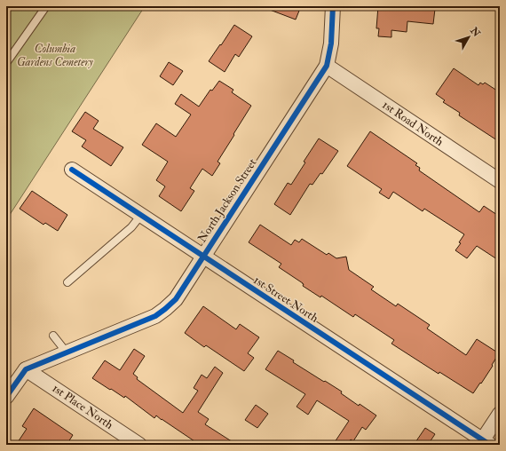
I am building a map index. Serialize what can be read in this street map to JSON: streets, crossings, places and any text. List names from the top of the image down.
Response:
{
  "streets": {
    "street": [
      "1st Road North",
      "North Jackson Street",
      "1st Street North",
      "1st Place North"
    ]
  },
  "crossings": [
    ["1st Road North", "North Jackson Street"],
    ["North Jackson Street", "1st Street North"],
    ["North Jackson Street", "1st Place North"]
  ],
  "parks": ["Columbia Gardens Cemetery"],
  "north": "top right"
}
